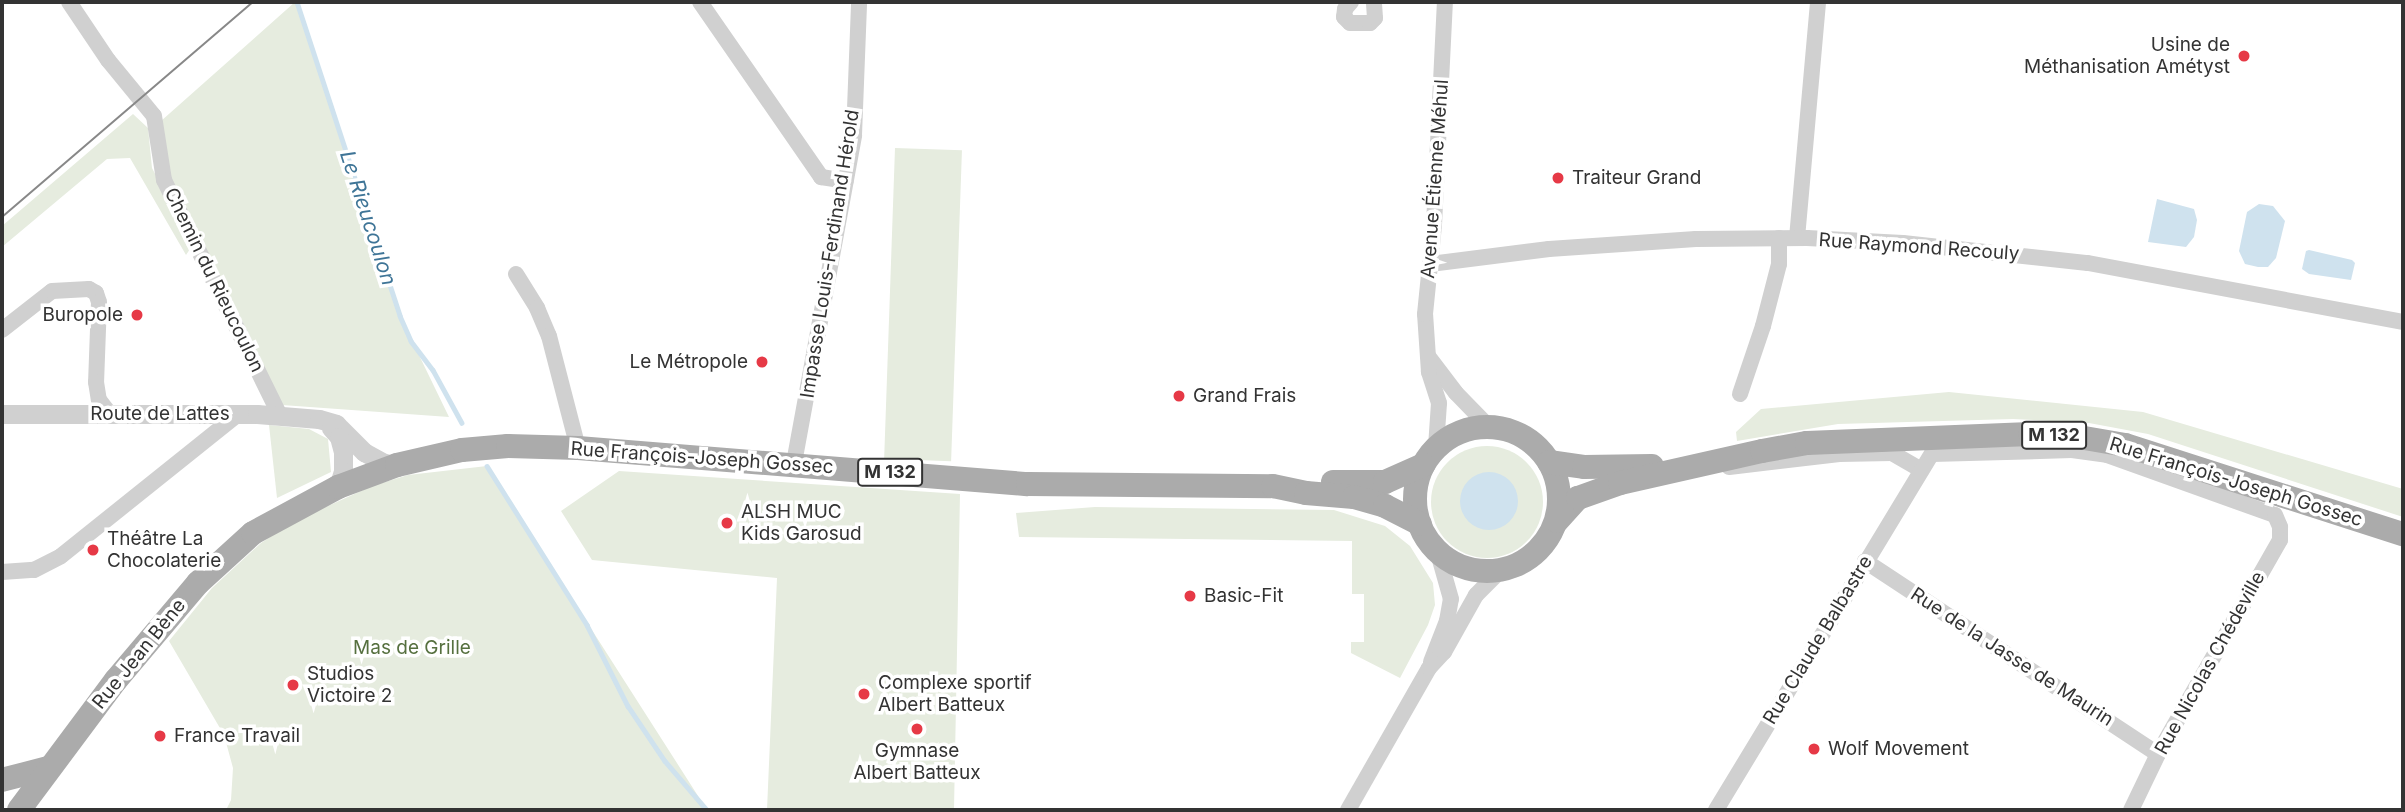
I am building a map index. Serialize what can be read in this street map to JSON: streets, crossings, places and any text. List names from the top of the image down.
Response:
{
  "streets": {
    "main road": ["M 132", "Rue François-Joseph Gossec", "Rue Jean Bène"],
    "street": [
      "Avenue Étienne Méhul",
      "Rue Raymond Recouly",
      "Impasse Louis-Ferdinand Hérold",
      "Chemin du Rieucoulon",
      "Route de Lattes",
      "Rue Claude Balbastre",
      "Rue de la Jasse de Maurin",
      "Rue Nicolas Chédeville"
    ]
  },
  "crossings": [
    ["Avenue Étienne Méhul", "Rue Raymond Recouly"],
    ["Avenue Étienne Méhul", "Rue François-Joseph Gossec"],
    ["Impasse Louis-Ferdinand Hérold", "Rue François-Joseph Gossec"],
    ["Chemin du Rieucoulon", "Route de Lattes"],
    ["Route de Lattes", "Rue Jean Bène"],
    ["Rue François-Joseph Gossec", "Rue Claude Balbastre"],
    ["Rue François-Joseph Gossec", "Rue Jean Bène"],
    ["Rue François-Joseph Gossec", "Rue Nicolas Chédeville"],
    ["Rue Claude Balbastre", "Rue de la Jasse de Maurin"],
    ["Rue de la Jasse de Maurin", "Rue Nicolas Chédeville"]
  ],
  "water": ["Le Rieucoulon"],
  "parks": ["Mas de Grille"],
  "places": [
    "Usine de Méthanisation Amétyst",
    "Traiteur Grand",
    "Buropole",
    "Le Métropole",
    "Grand Frais",
    "ALSH MUC Kids Garosud",
    "Théâtre La Chocolaterie",
    "Basic-Fit",
    "Studios Victoire 2",
    "Complexe sportif Albert Batteux",
    "Gymnase Albert Batteux",
    "France Travail",
    "Wolf Movement"
  ]
}
